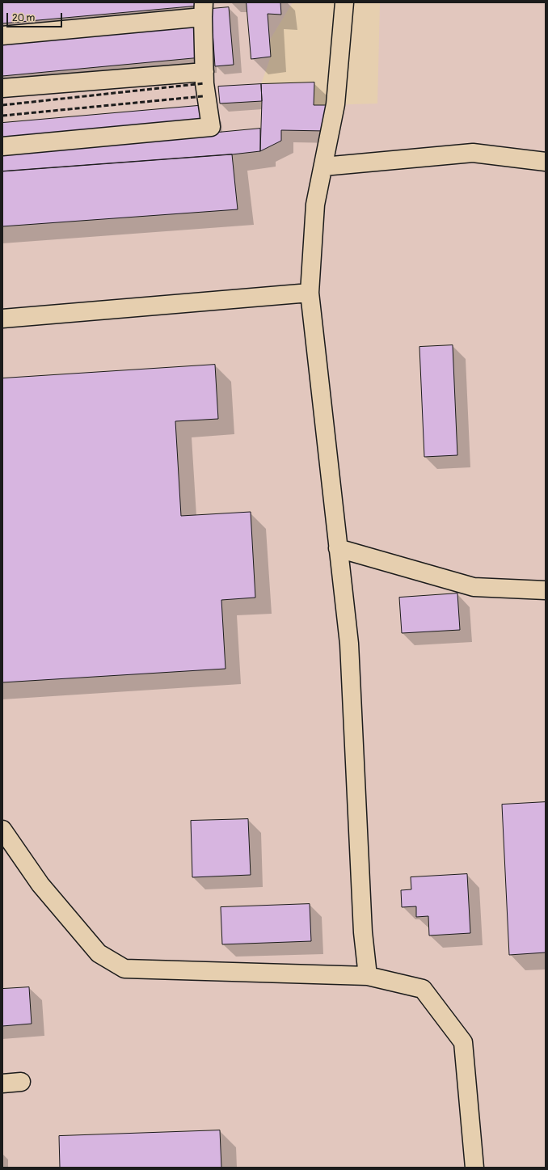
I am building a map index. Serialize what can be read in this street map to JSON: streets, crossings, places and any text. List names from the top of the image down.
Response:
{
  "scale_bar": "20 m"
}
